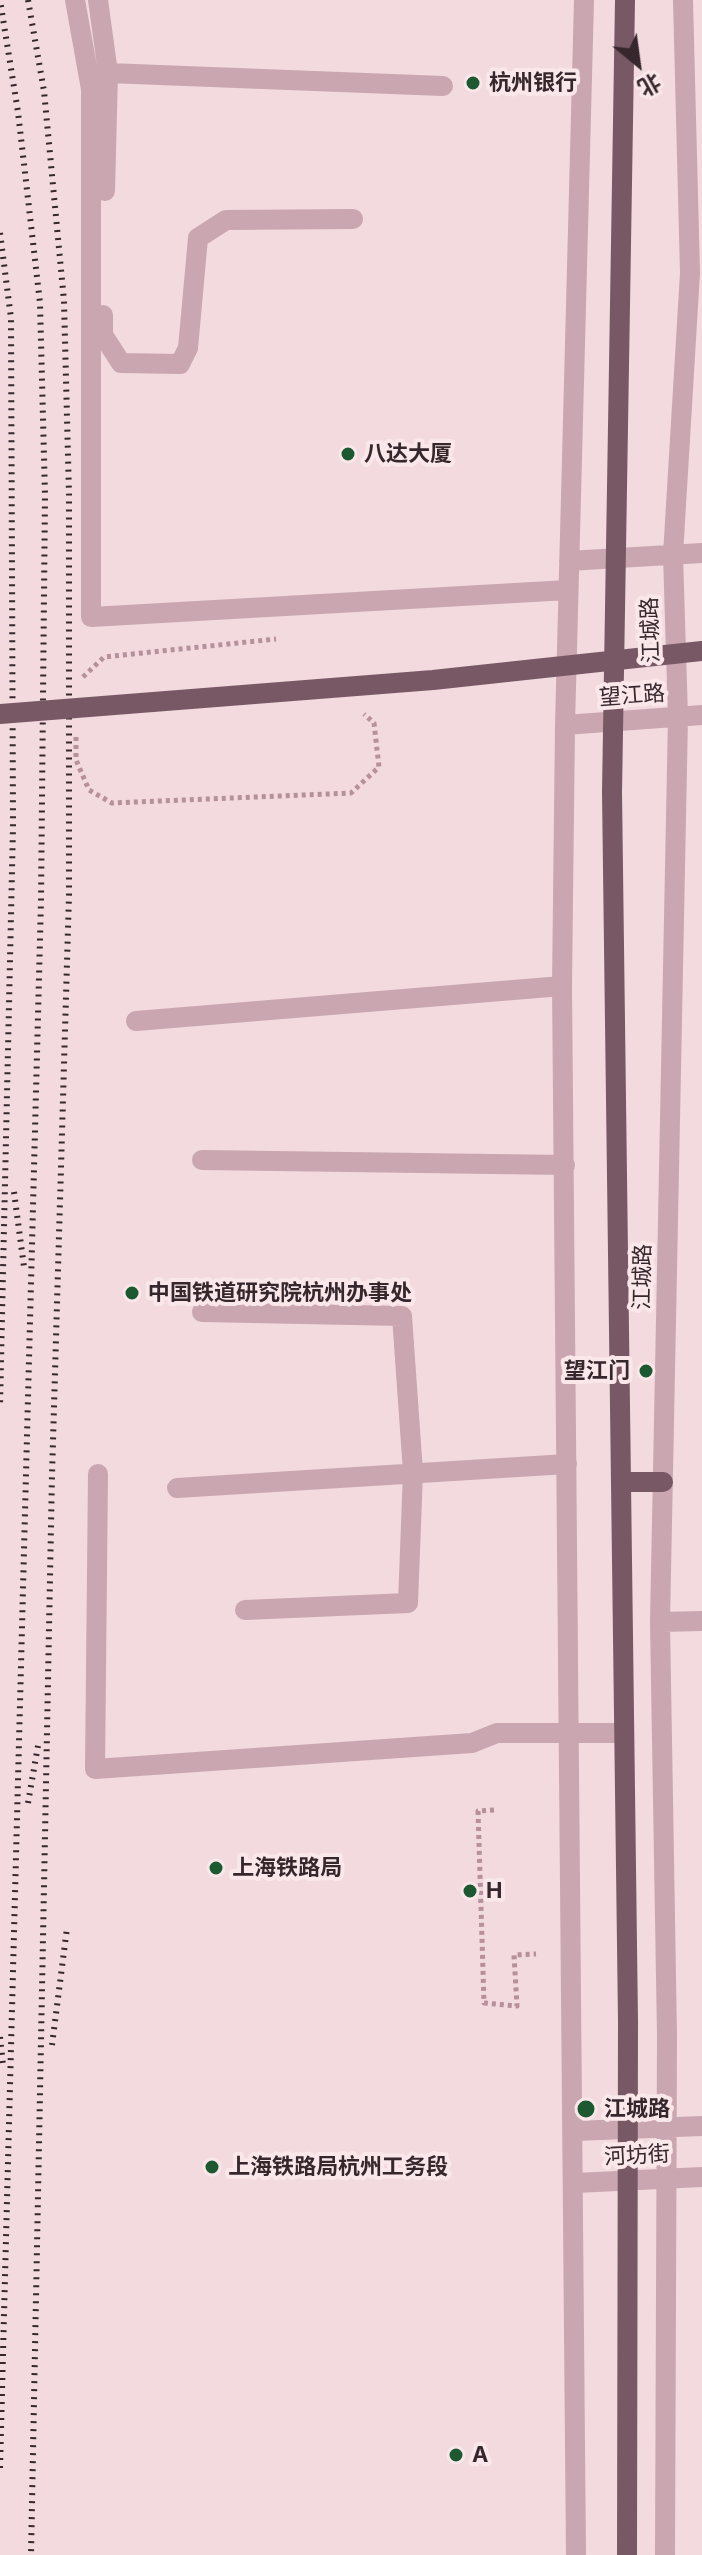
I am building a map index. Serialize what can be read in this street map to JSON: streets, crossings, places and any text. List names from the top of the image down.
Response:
{
  "streets": {
    "main road": ["江城路"],
    "street": ["望江路", "河坊街"]
  },
  "crossings": [
    ["江城路", "望江路"],
    ["江城路", "河坊街"]
  ],
  "places": [
    "杭州银行",
    "八达大厦",
    "中国铁道研究院杭州办事处",
    "望江门",
    "上海铁路局",
    "H",
    "江城路",
    "上海铁路局杭州工务段",
    "A"
  ],
  "north": "bottom right"
}
